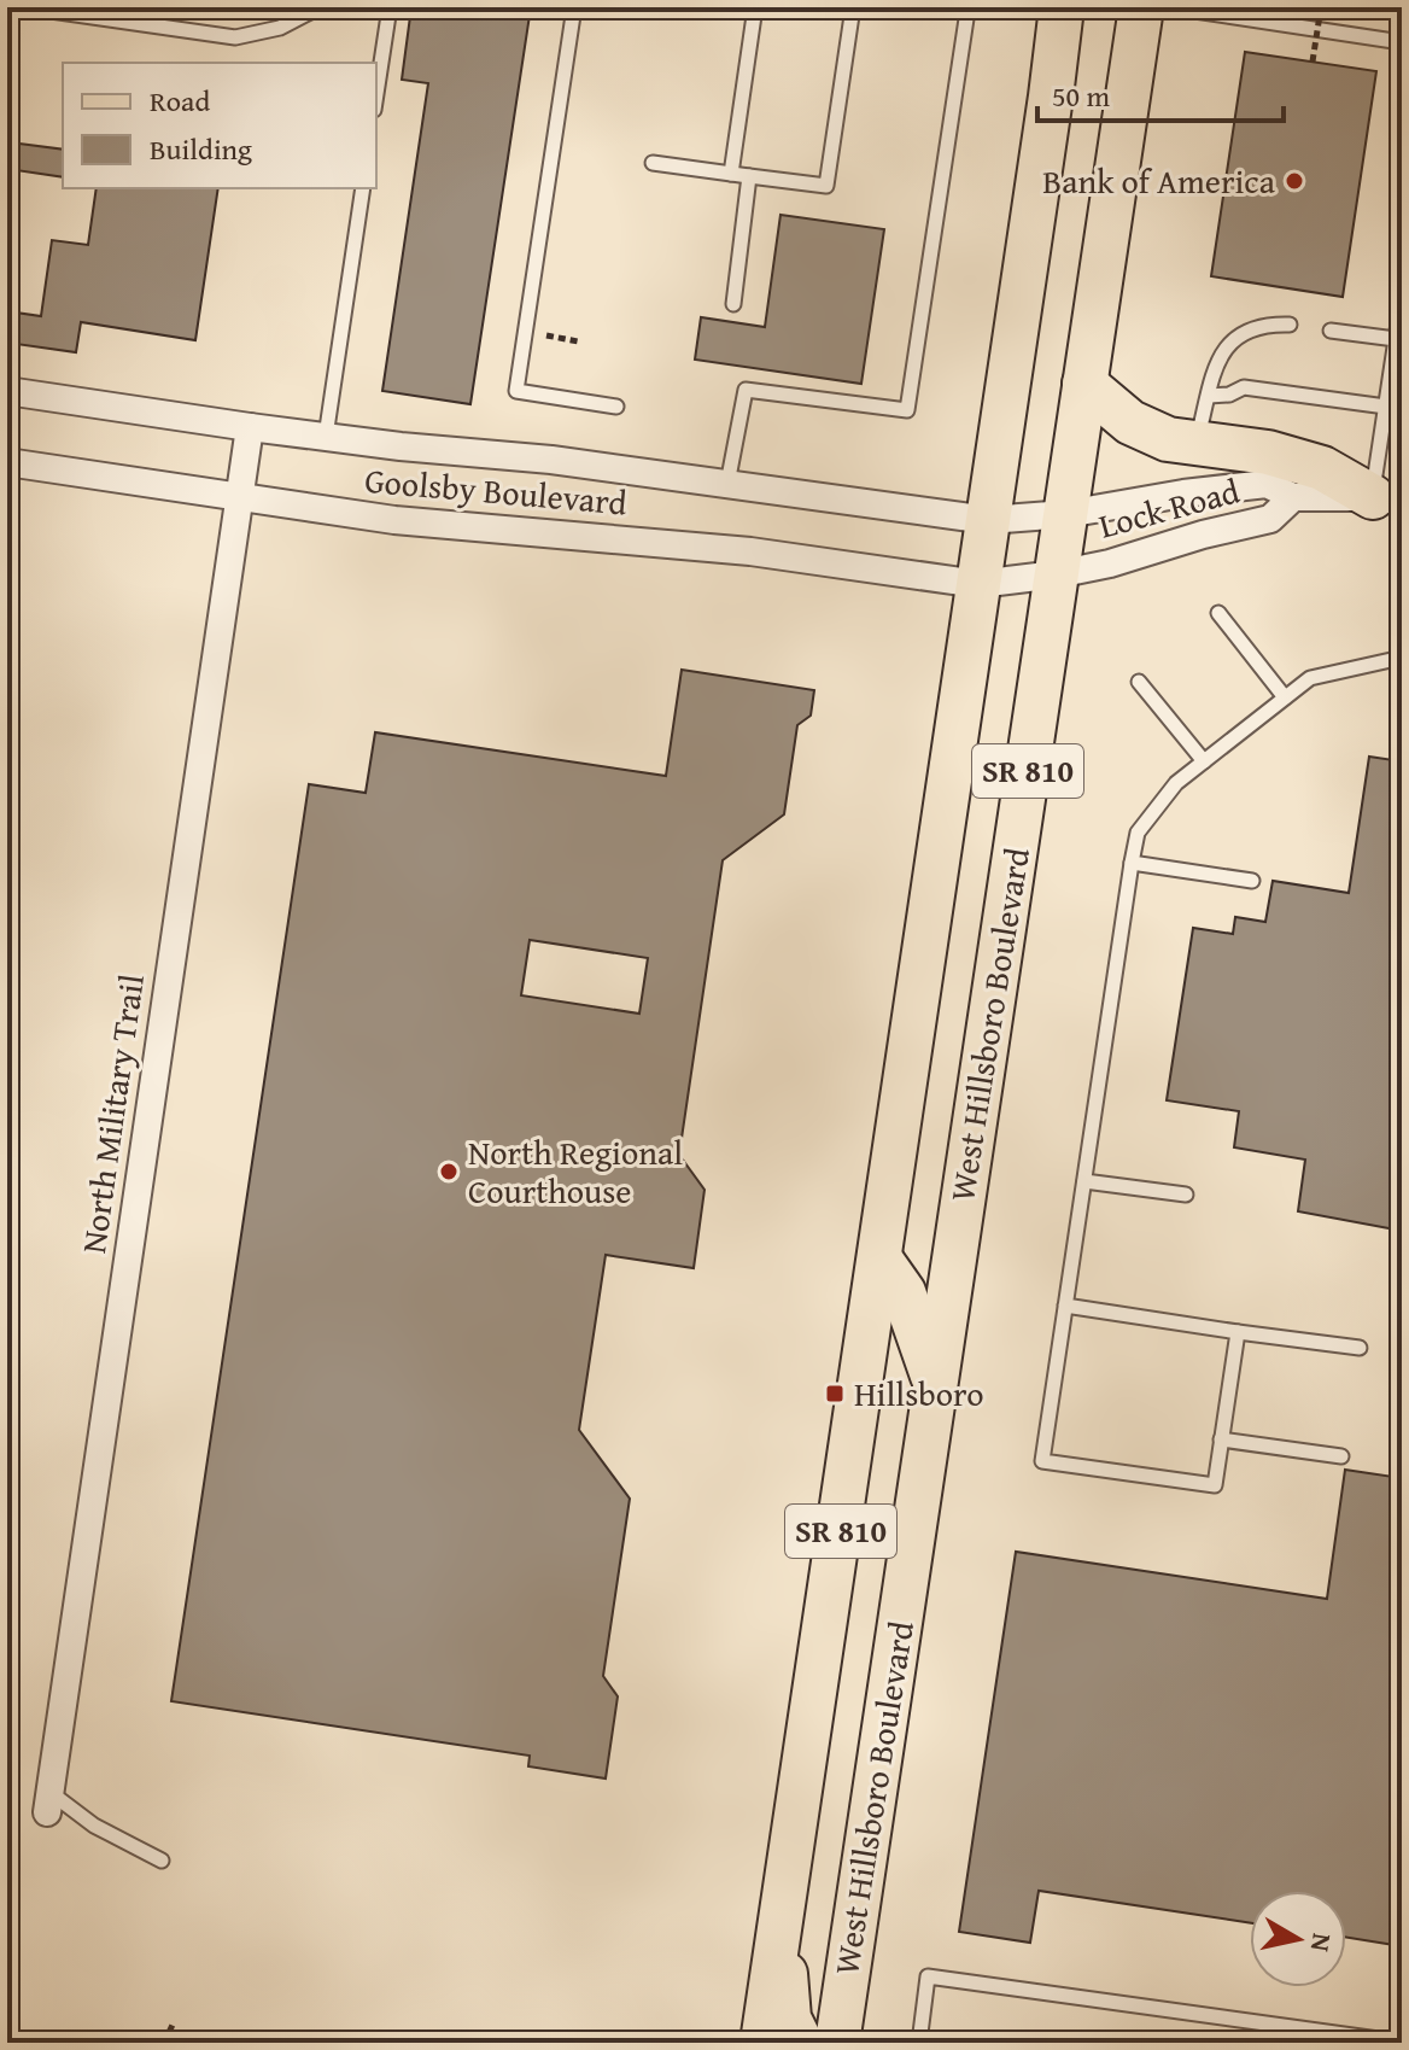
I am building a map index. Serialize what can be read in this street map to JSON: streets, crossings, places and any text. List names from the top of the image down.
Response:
{
  "streets": {
    "main road": ["SR 810", "West Hillsboro Boulevard"],
    "street": ["Goolsby Boulevard", "Lock Road", "North Military Trail"]
  },
  "crossings": [
    ["Goolsby Boulevard", "Lock Road"],
    ["Goolsby Boulevard", "West Hillsboro Boulevard"],
    ["Goolsby Boulevard", "North Military Trail"],
    ["Lock Road", "West Hillsboro Boulevard"]
  ],
  "places": {
    "other": ["Bank of America", "North Regional Courthouse"],
    "transit": ["Hillsboro"]
  },
  "legend": ["Road", "Building"],
  "scale_bar": "50 m",
  "north": "right"
}
